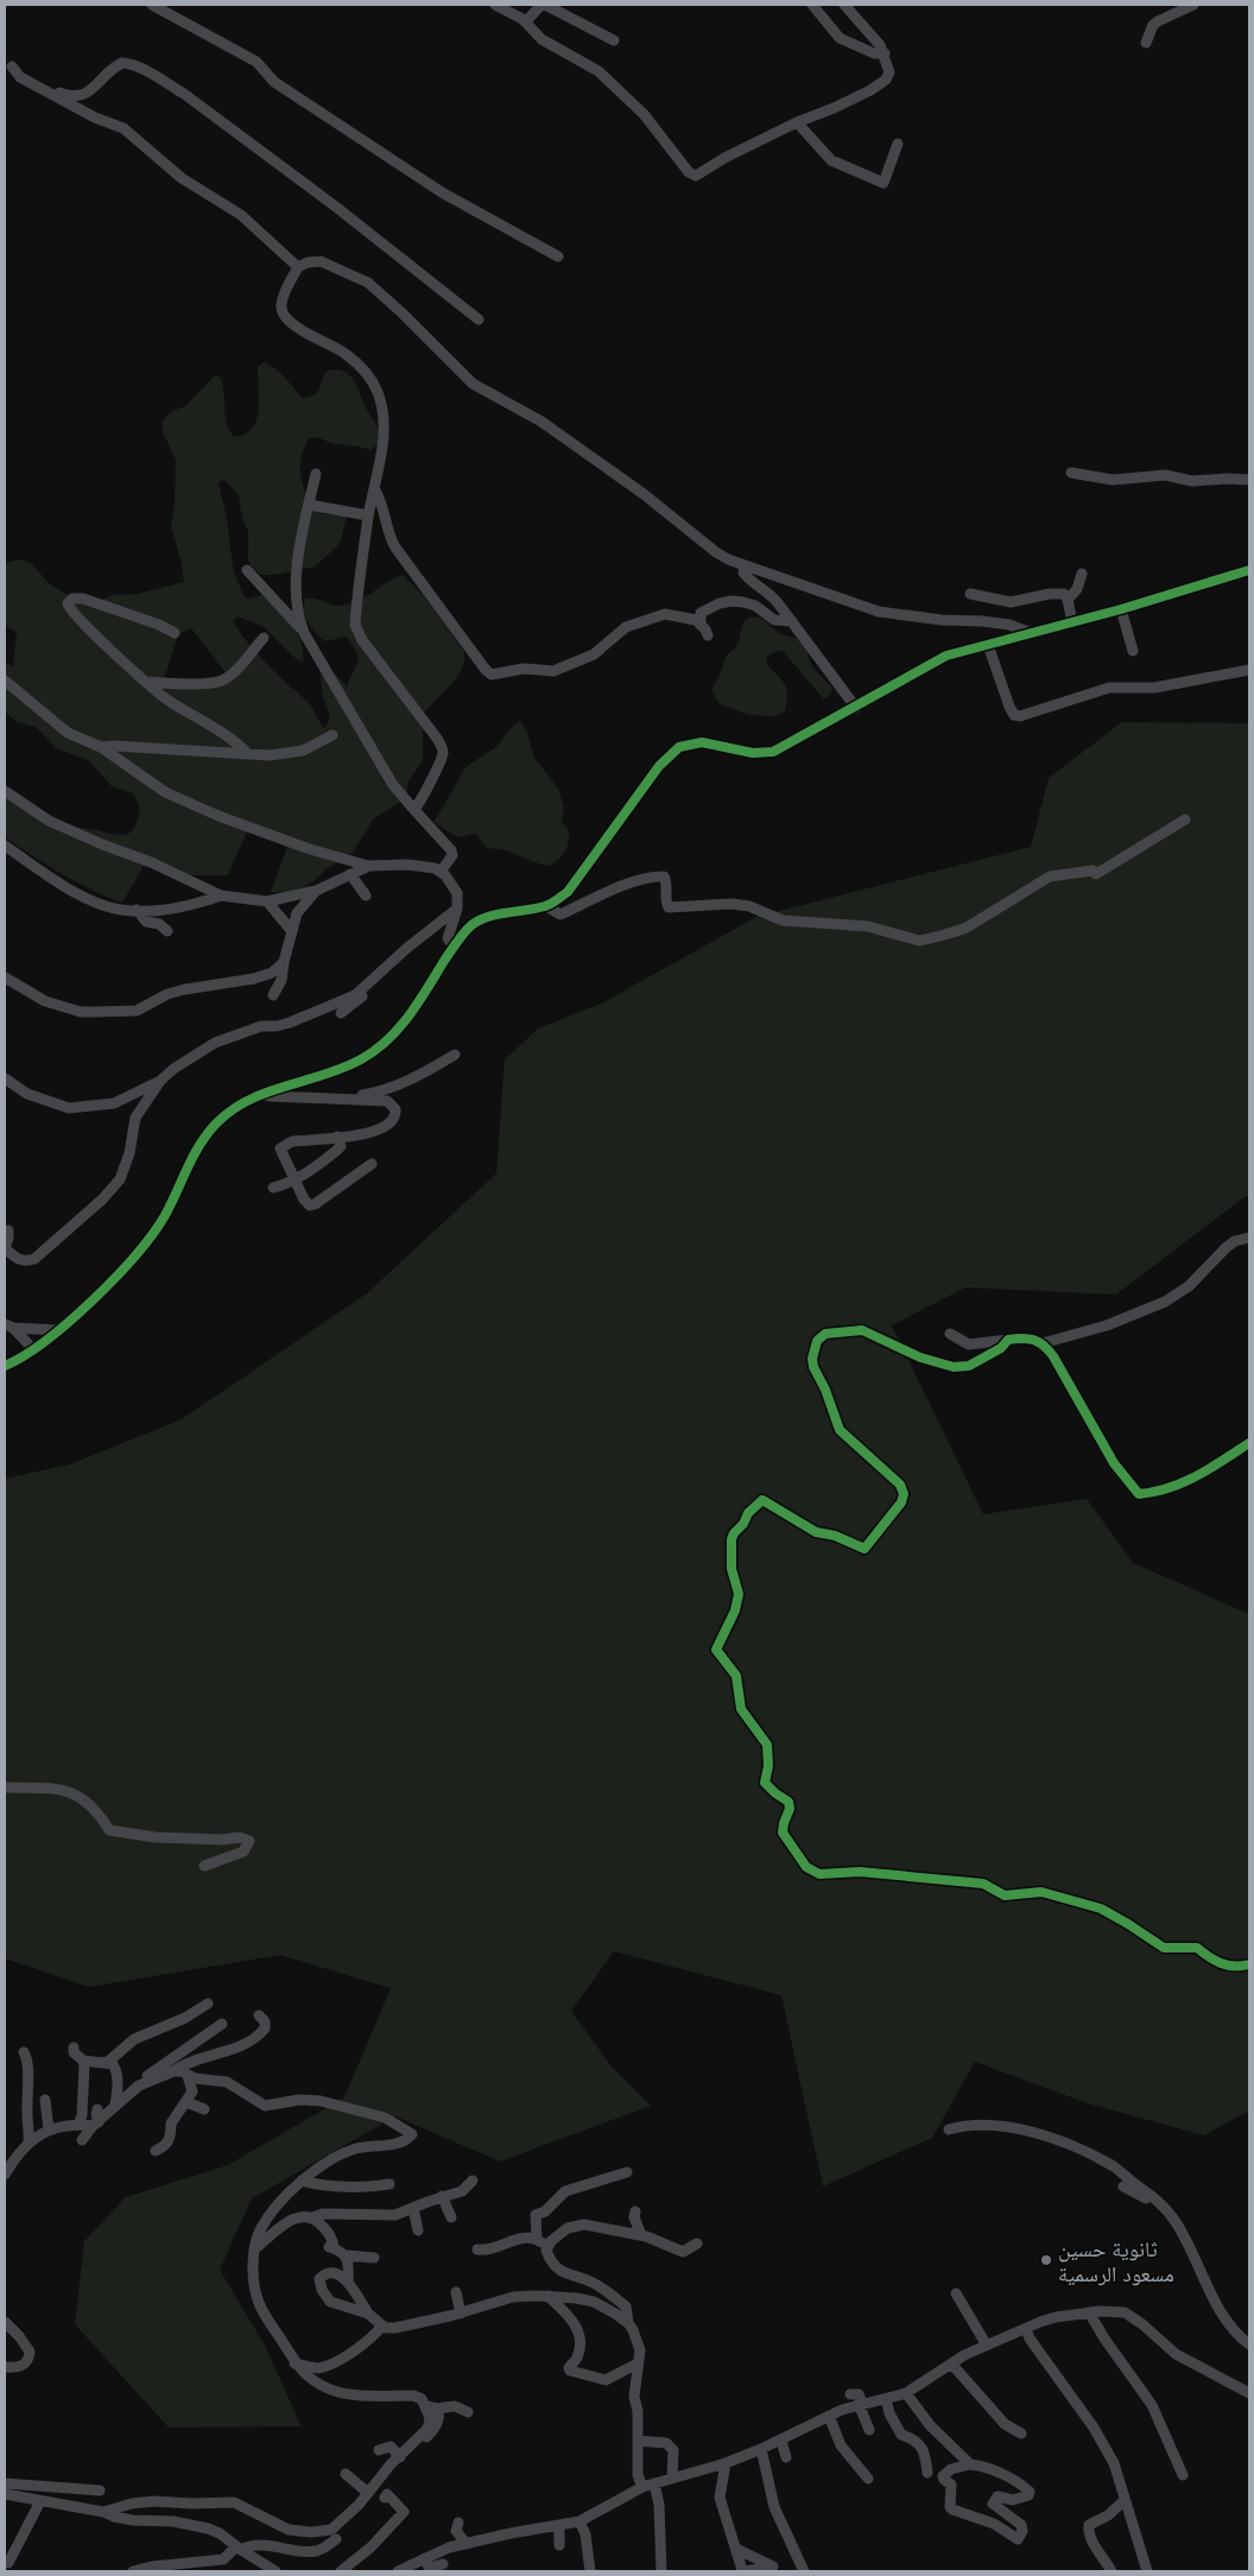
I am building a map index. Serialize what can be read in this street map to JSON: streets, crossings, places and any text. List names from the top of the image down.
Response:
{
  "places": ["ثانوية حسين مسعود الرسمية"]
}
